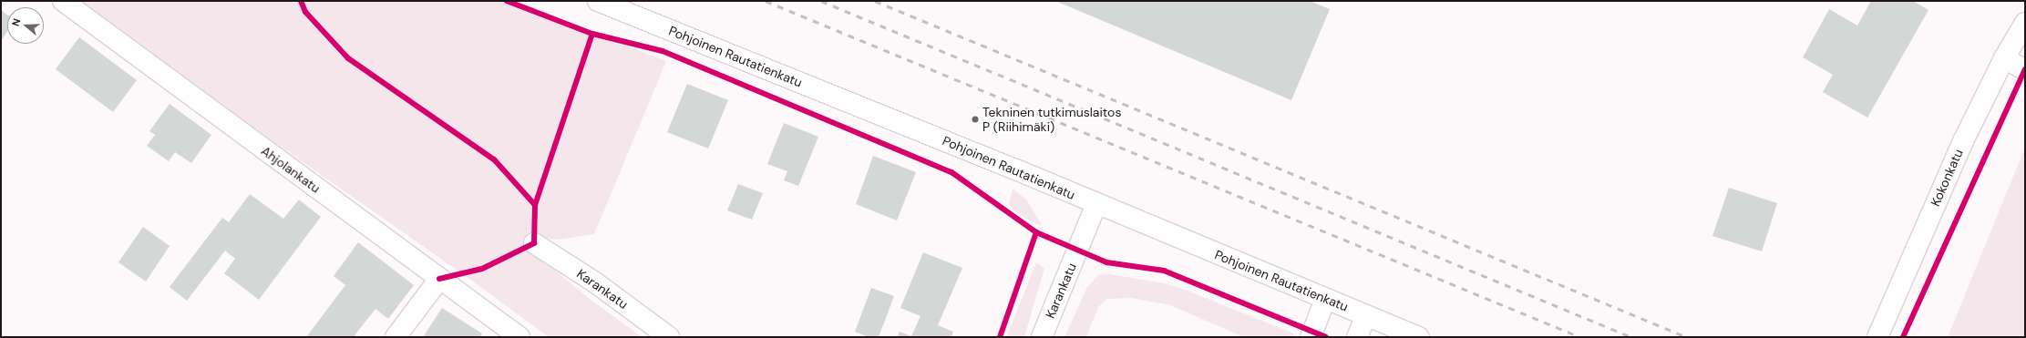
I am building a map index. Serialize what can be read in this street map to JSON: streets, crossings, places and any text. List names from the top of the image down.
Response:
{
  "streets": {
    "street": [
      "Pohjoinen Rautatienkatu",
      "Ahjolankatu",
      "Kokonkatu",
      "Karankatu"
    ]
  },
  "crossings": [
    ["Pohjoinen Rautatienkatu", "Karankatu"]
  ],
  "places": ["Tekninen tutkimuslaitos P (Riihimäki)"],
  "north": "left"
}
